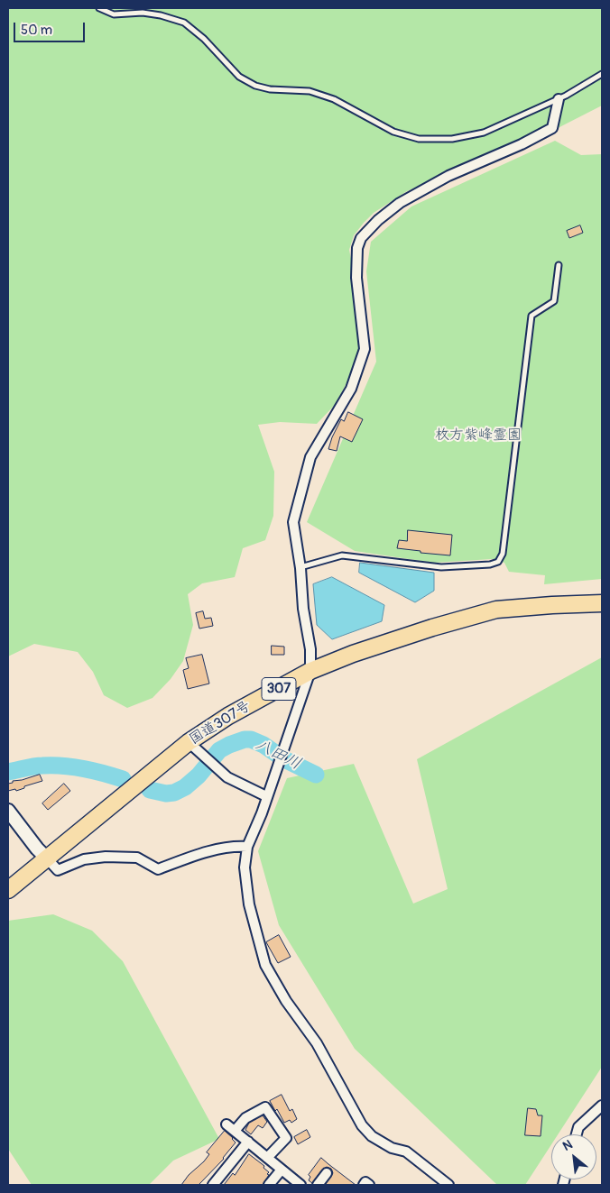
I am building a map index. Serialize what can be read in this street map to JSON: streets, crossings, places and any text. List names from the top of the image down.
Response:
{
  "streets": {
    "highway": ["307", "国道307号"]
  },
  "water": ["八田川"],
  "parks": ["枚方紫峰霊園"],
  "scale_bar": "50 m",
  "north": "top left"
}
